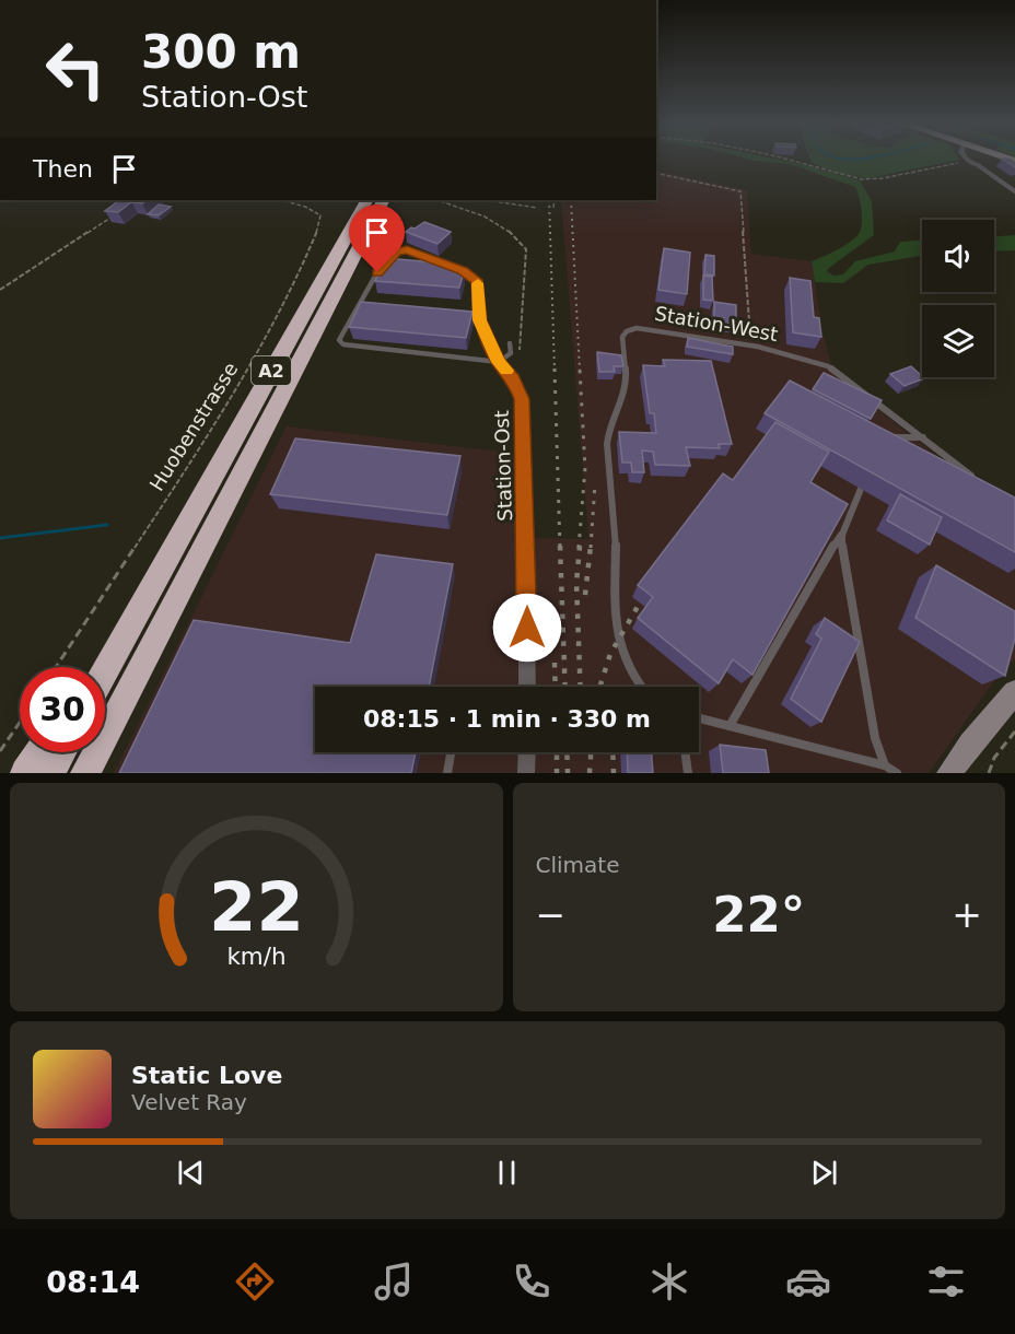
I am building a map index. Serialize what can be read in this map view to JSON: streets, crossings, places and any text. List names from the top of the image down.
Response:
{
  "streets": {
    "highway": ["A2"],
    "street": ["Station-Ost"],
    "lane": ["Station-West"],
    "path": ["Huobenstrasse"]
  },
  "page": {
    "turn": ["300 m", "Station-Ost"],
    "then": "Then",
    "limit": "30",
    "trip": "08:15 · 1 min · 330 m",
    "tile": "Climate",
    "heat": ["−", "22°", "+"],
    "song": ["Static Love", "Velvet Ray"],
    "tabs": "08:14",
    "gauge": ["22", "km/h"]
  }
}
